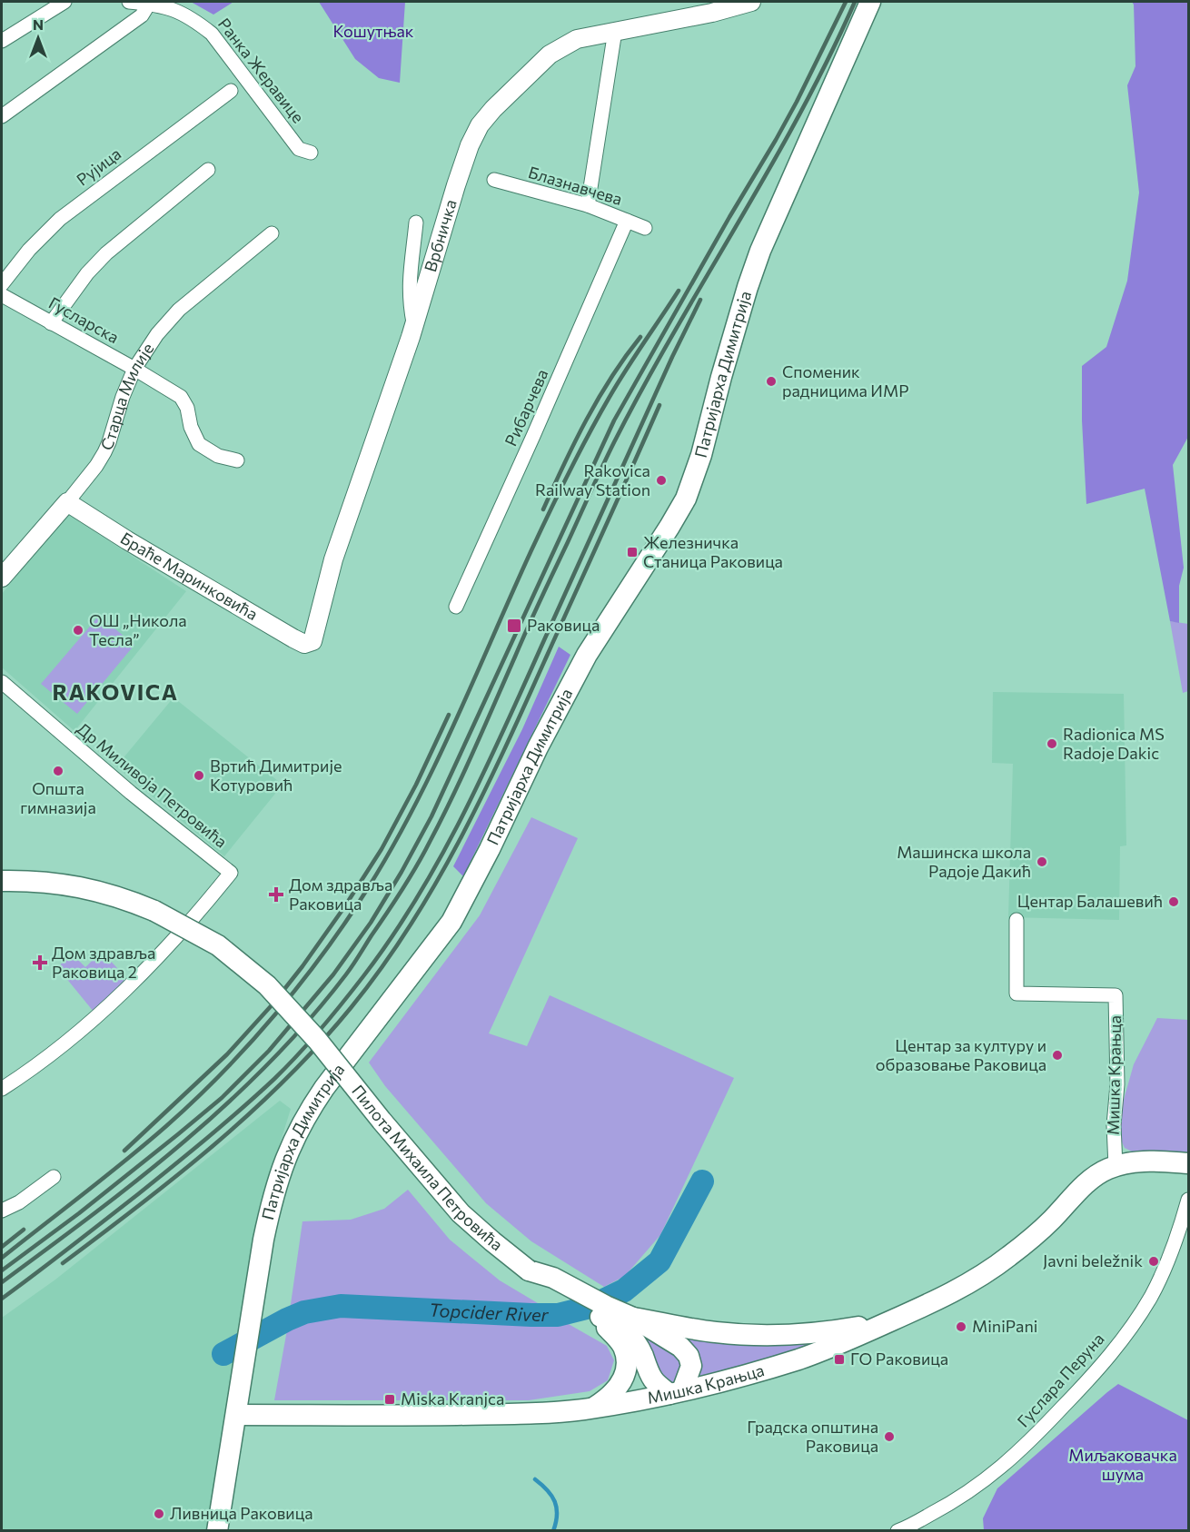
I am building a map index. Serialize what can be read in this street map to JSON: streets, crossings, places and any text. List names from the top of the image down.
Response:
{
  "streets": {
    "main road": ["Патријарха Димитрија", "Мишка Крањца", "Пилота Михаила Петровића"],
    "street": [
      "Ранка Жеравице",
      "Рујица",
      "Блазнавчева",
      "Врбничка",
      "Гусларска",
      "Старца Милије",
      "Рибарчева",
      "Браће Маринковића",
      "Др Миливоја Петровића",
      "Гуслара Перуна"
    ]
  },
  "crossings": [
    ["Блазнавчева", "Рибарчева"],
    ["Врбничка", "Браће Маринковића"],
    ["Гусларска", "Старца Милије"],
    ["Патријарха Димитрија", "Мишка Крањца"],
    ["Старца Милије", "Браће Маринковића"],
    ["Мишка Крањца", "Пилота Михаила Петровића"]
  ],
  "districts": ["RAKOVICA"],
  "water": ["Topcider River"],
  "parks": ["Кошутњак", "Миљаковачка шума"],
  "places": {
    "other": [
      "Споменик радницима ИМР",
      "Rakovica Railway Station",
      "ОШ „Никола Тесла”",
      "Radionica MS Radoje Dakic",
      "Општа гимназија",
      "Вртић Димитрије Котуровић",
      "Машинска школа Радоје Дакић",
      "Центар Балашевић",
      "Центар за културу и образовање Раковица",
      "Javni beležnik",
      "MiniPani",
      "Градска општина Раковица",
      "Ливница Раковица"
    ],
    "transit": [
      "Железничка Станица Раковица",
      "Раковица",
      "ГО Раковица",
      "Miska Kranjca"
    ],
    "health": ["Дом здравља Раковица", "Дом здравља Раковица 2"]
  },
  "north": "top"
}
